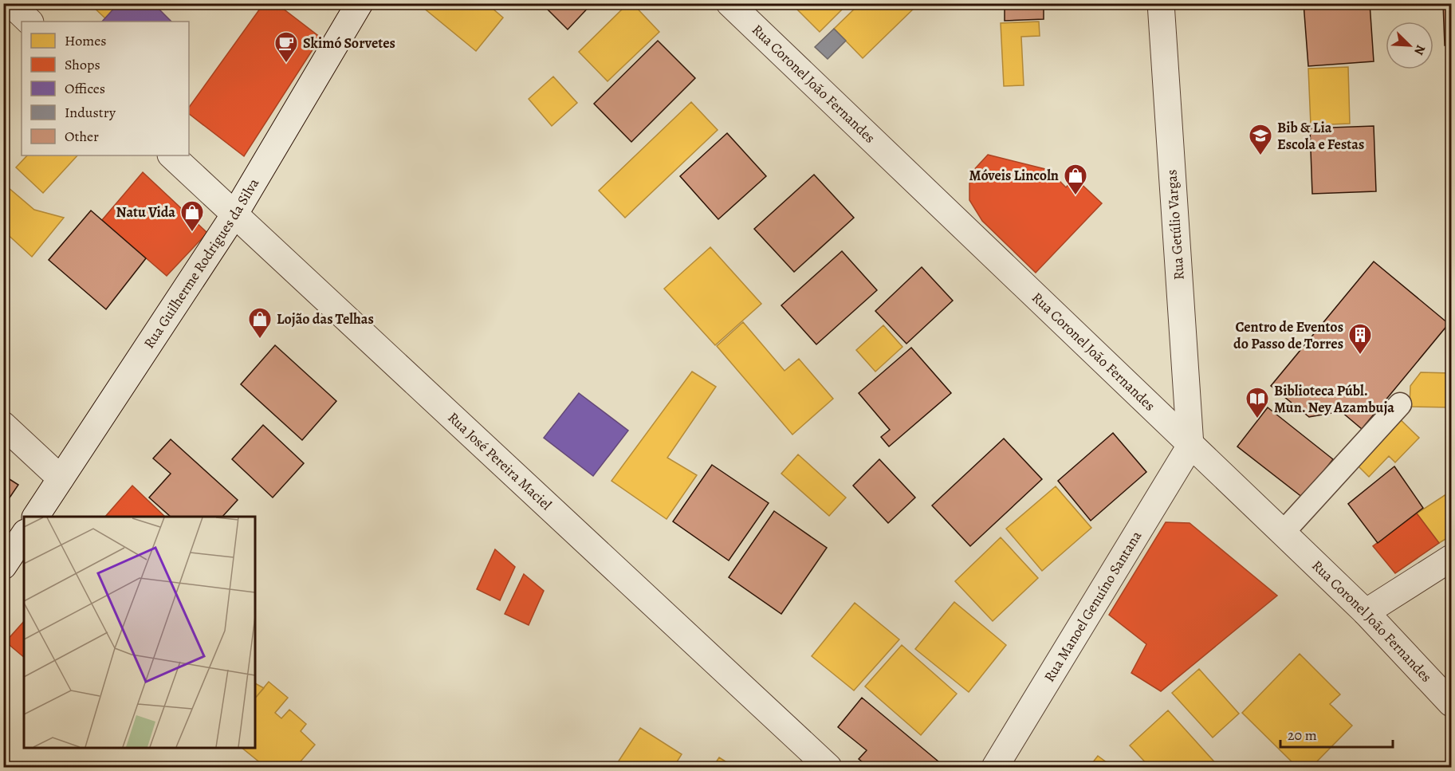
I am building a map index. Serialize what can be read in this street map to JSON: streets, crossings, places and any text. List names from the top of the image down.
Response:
{
  "streets": {
    "street": [
      "Rua Coronel João Fernandes",
      "Rua Getúlio Vargas",
      "Rua Guilherme Rodrigues da Silva",
      "Rua José Pereira Maciel",
      "Rua Manoel Genuíno Santana"
    ]
  },
  "crossings": [
    ["Rua Coronel João Fernandes", "Rua Getúlio Vargas"],
    ["Rua Coronel João Fernandes", "Rua Manoel Genuíno Santana"],
    ["Rua Getúlio Vargas", "Rua Manoel Genuíno Santana"],
    ["Rua Guilherme Rodrigues da Silva", "Rua José Pereira Maciel"]
  ],
  "places": {
    "cafe": ["Skimó Sorvetes"],
    "school or university": ["Bib & Lia Escola e Festas"],
    "shop": ["Móveis Lincoln", "Natu Vida", "Lojão das Telhas"],
    "building": ["Centro de Eventos do Passo de Torres"],
    "library": ["Biblioteca Públ. Mun. Ney Azambuja"]
  },
  "legend": [
    "Homes",
    "Shops",
    "Offices",
    "Industry",
    "Other"
  ],
  "scale_bar": "20 m",
  "north": "bottom right"
}
